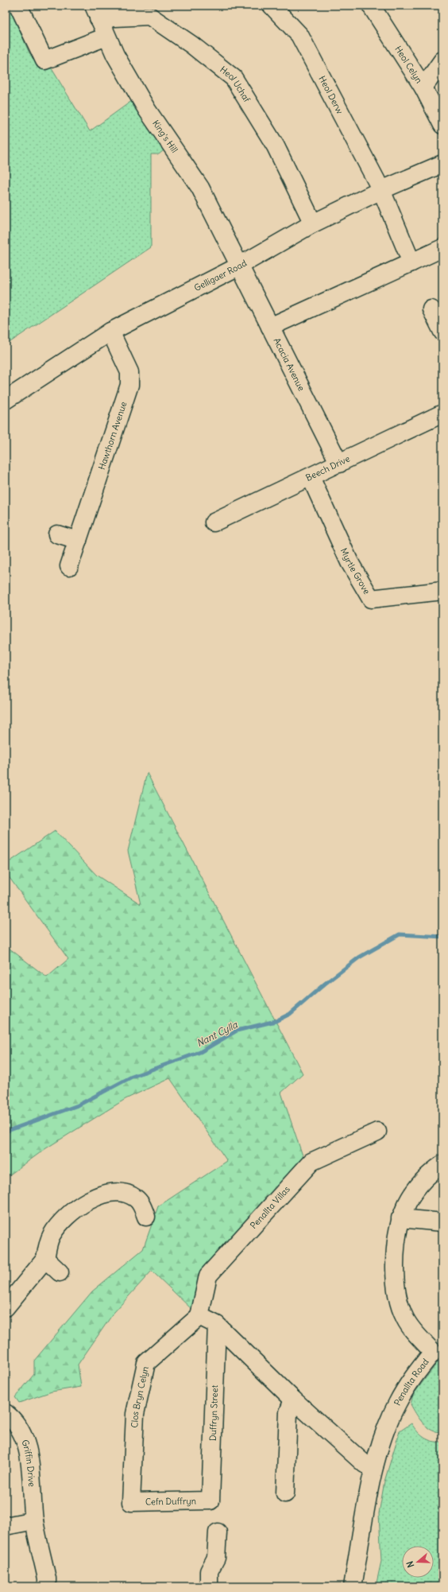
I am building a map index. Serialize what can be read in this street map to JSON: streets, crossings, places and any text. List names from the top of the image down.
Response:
{
  "streets": {
    "street": [
      "Heol Celyn",
      "Heol Uchaf",
      "Heol Derw",
      "King's Hill",
      "Gelligaer Road",
      "Acacia Avenue",
      "Hawthorn Avenue",
      "Beech Drive",
      "Myrtle Grove",
      "Penallta Villas",
      "Penallta Road",
      "Clos Bryn Celyn",
      "Duffryn Street",
      "Griffin Drive",
      "Cefn Duffryn"
    ]
  },
  "crossings": [
    ["Heol Uchaf", "King's Hill"],
    ["Heol Uchaf", "Gelligaer Road"],
    ["Heol Derw", "Gelligaer Road"],
    ["King's Hill", "Gelligaer Road"],
    ["King's Hill", "Acacia Avenue"],
    ["Gelligaer Road", "Acacia Avenue"],
    ["Gelligaer Road", "Hawthorn Avenue"],
    ["Acacia Avenue", "Beech Drive"],
    ["Beech Drive", "Myrtle Grove"],
    ["Penallta Villas", "Clos Bryn Celyn"],
    ["Clos Bryn Celyn", "Cefn Duffryn"],
    ["Duffryn Street", "Cefn Duffryn"]
  ],
  "water": ["Nant Cylla"],
  "north": "left"
}
